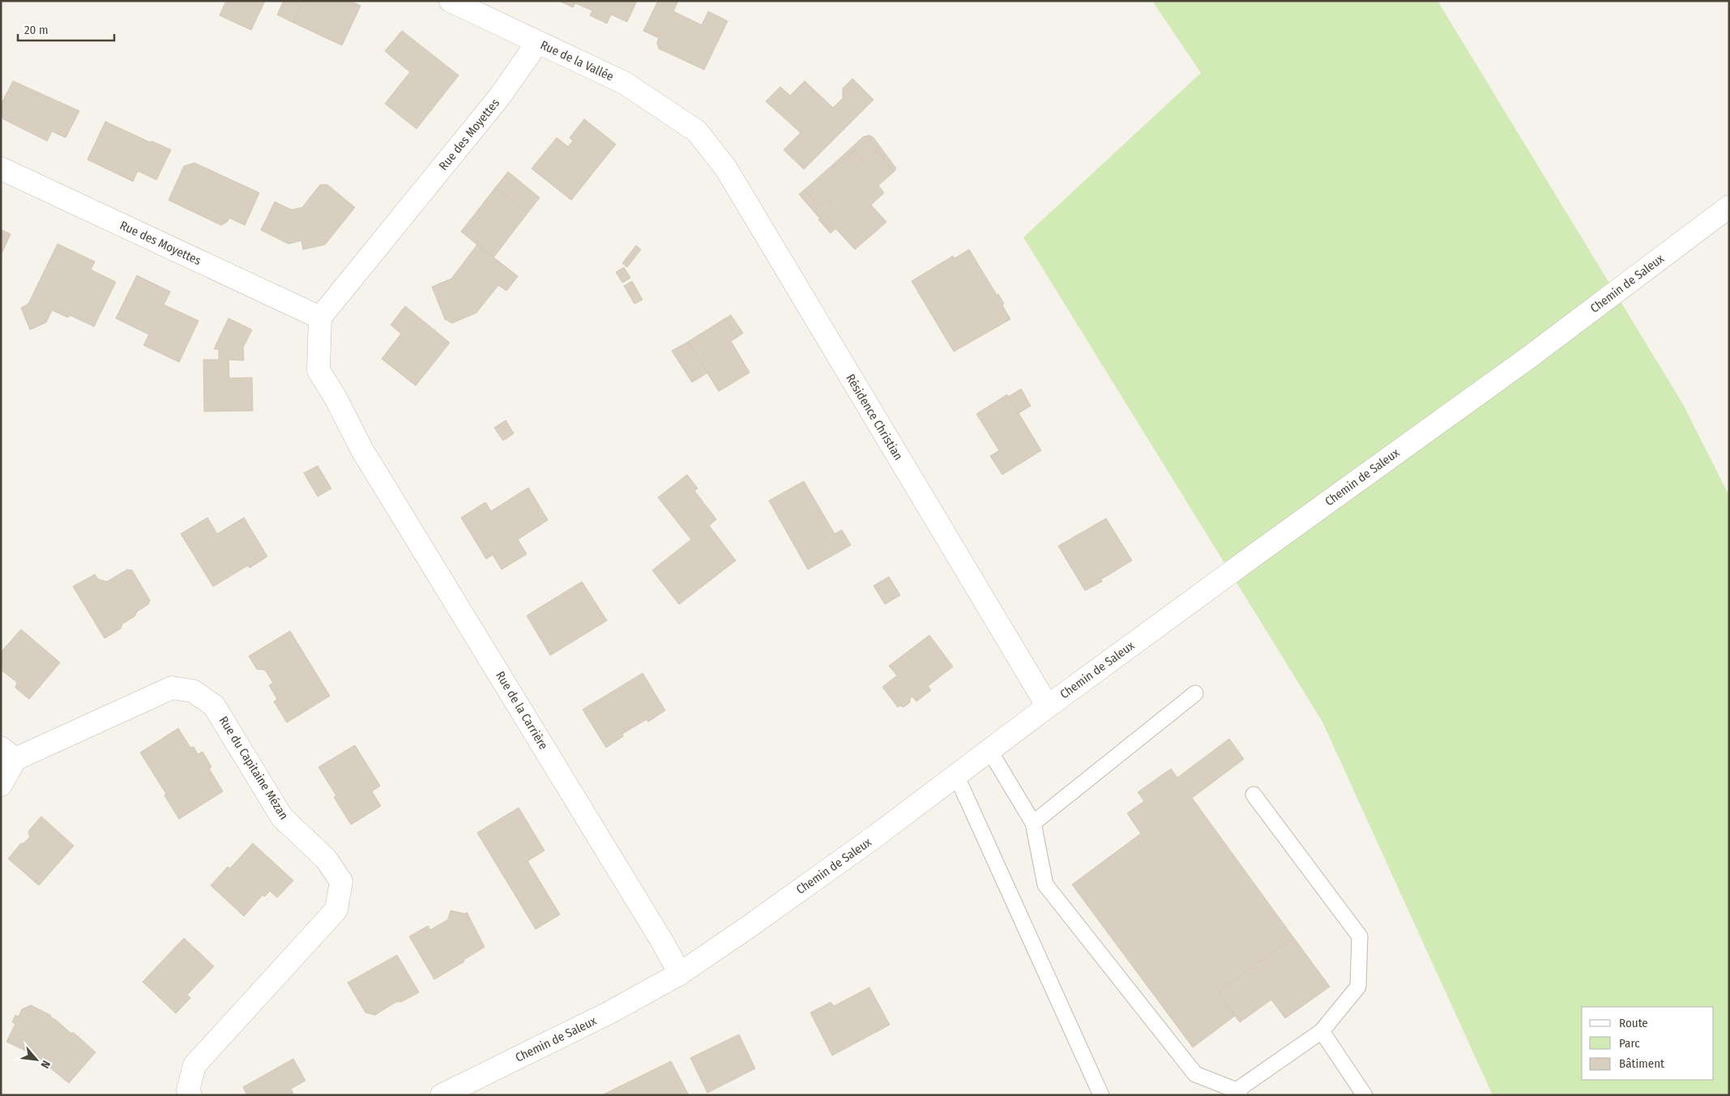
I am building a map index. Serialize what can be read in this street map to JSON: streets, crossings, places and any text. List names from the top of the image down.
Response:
{
  "streets": {
    "street": [
      "Rue de la Vallée",
      "Rue des Moyettes",
      "Chemin de Saleux",
      "Résidence Christian",
      "Rue de la Carrière",
      "Rue du Capitaine Mézan"
    ]
  },
  "crossings": [
    ["Rue de la Vallée", "Rue des Moyettes"],
    ["Rue de la Vallée", "Résidence Christian"],
    ["Rue des Moyettes", "Rue de la Carrière"],
    ["Chemin de Saleux", "Résidence Christian"],
    ["Chemin de Saleux", "Rue de la Carrière"]
  ],
  "legend": ["Route", "Parc", "Bâtiment"],
  "scale_bar": "20 m",
  "north": "bottom right"
}
